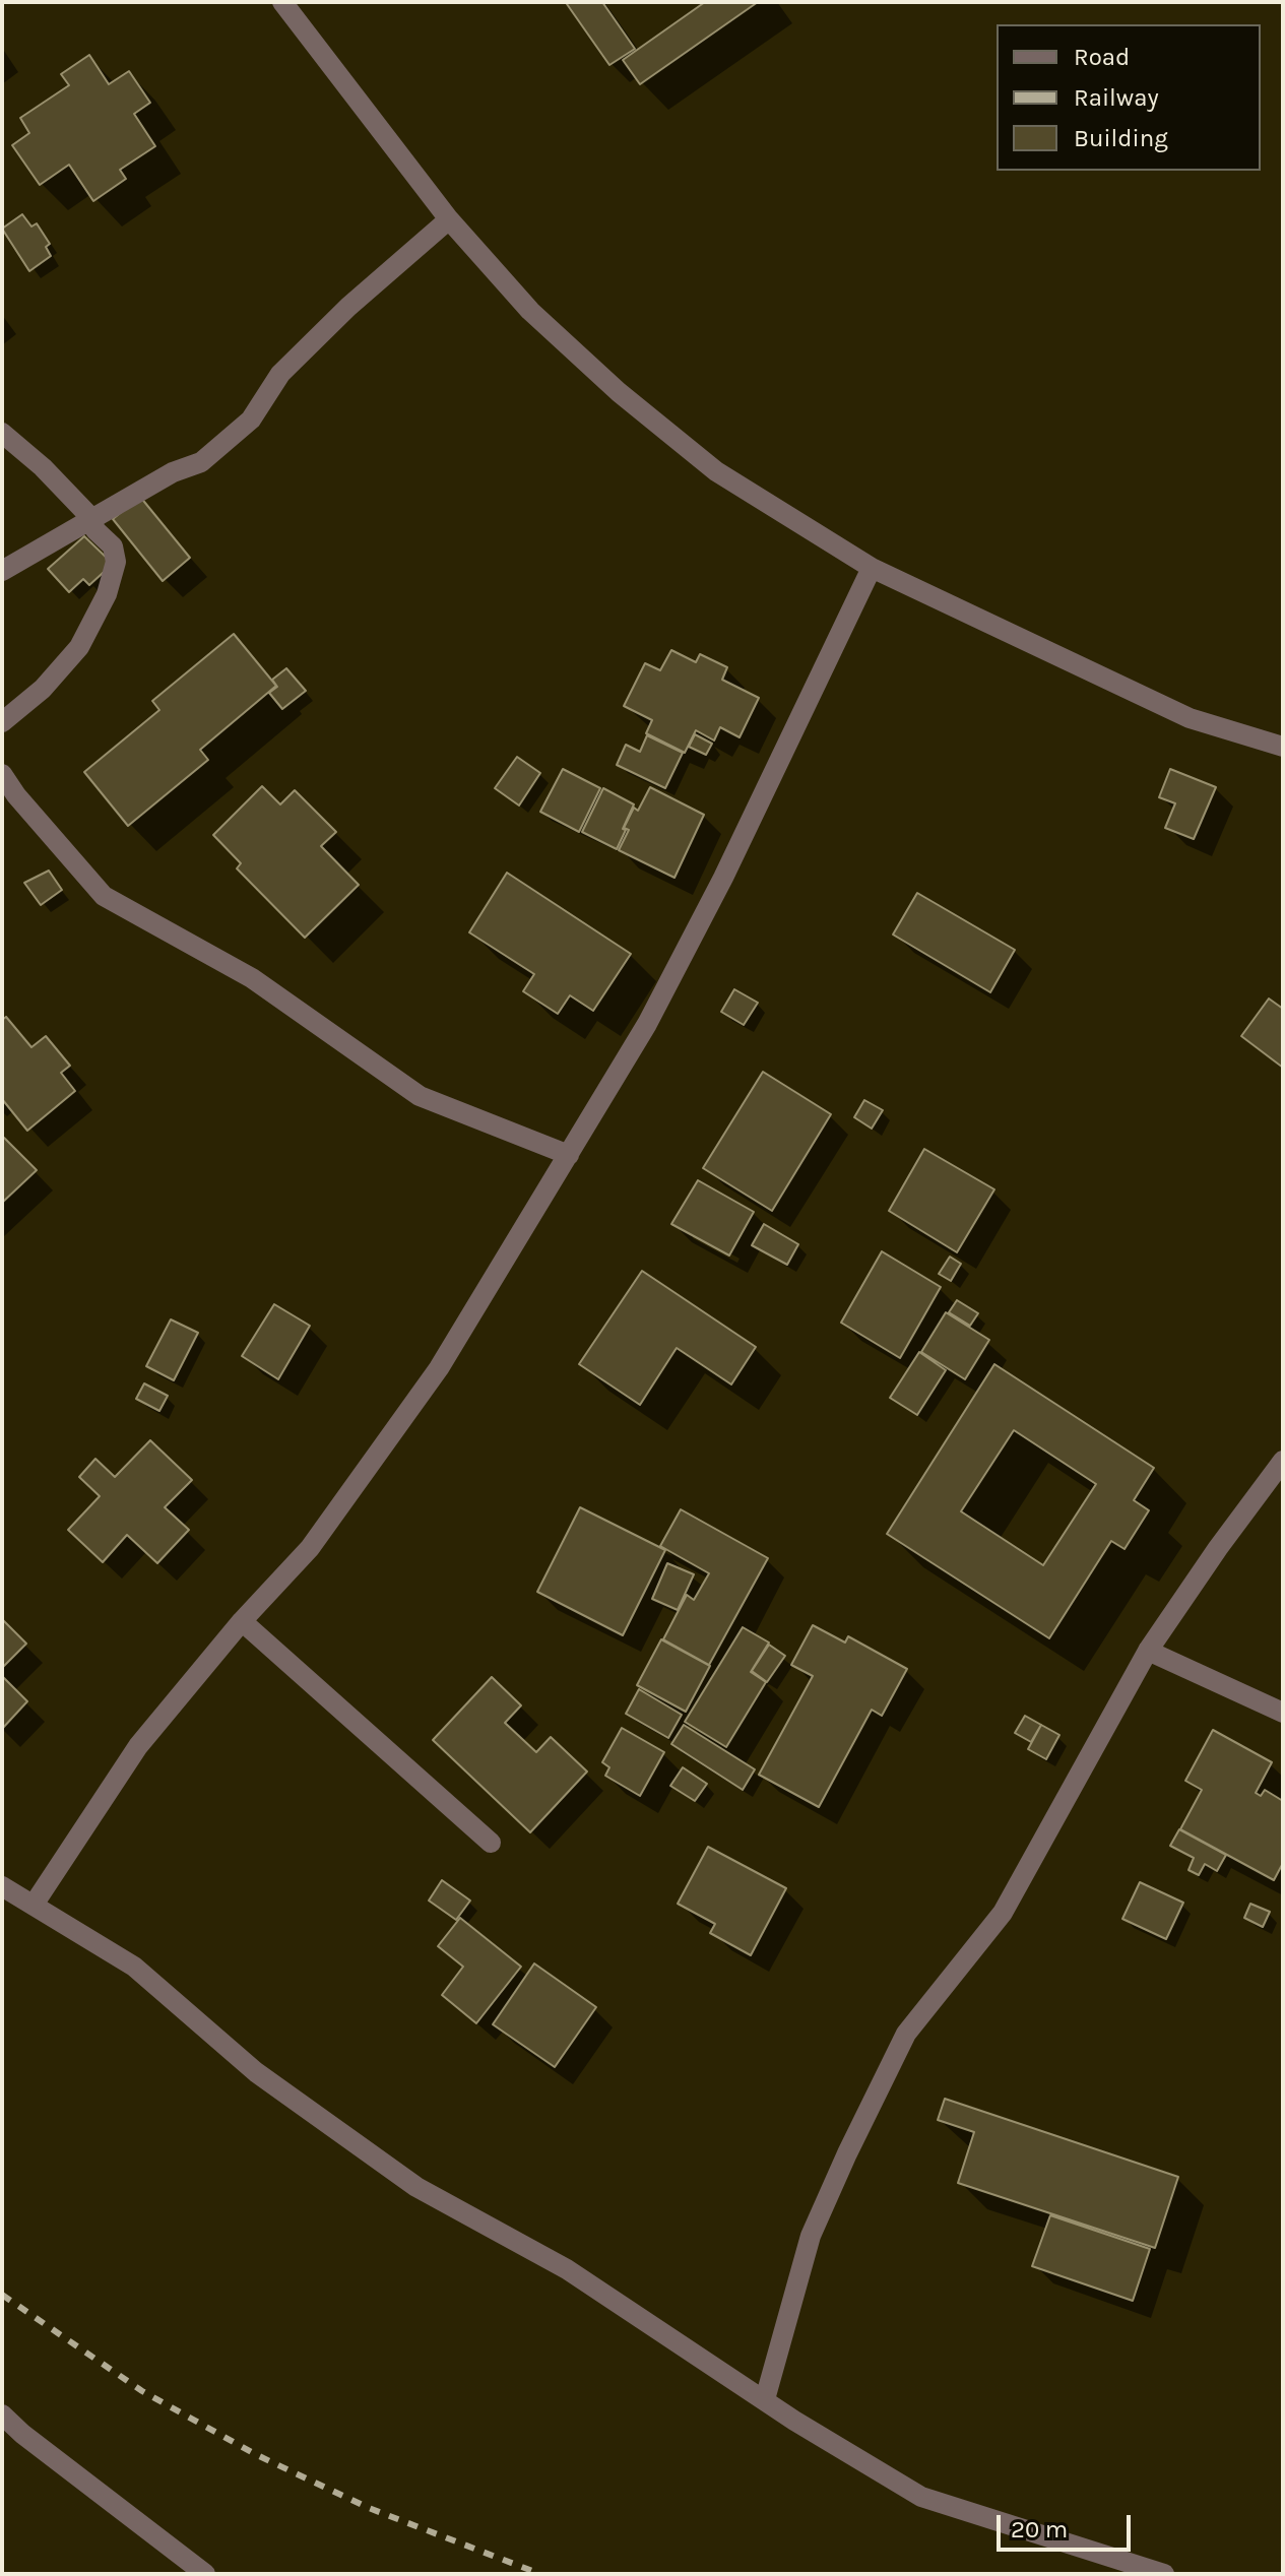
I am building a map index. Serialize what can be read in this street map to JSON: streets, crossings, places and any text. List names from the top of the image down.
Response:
{
  "legend": ["Road", "Railway", "Building"],
  "scale_bar": "20 m"
}
